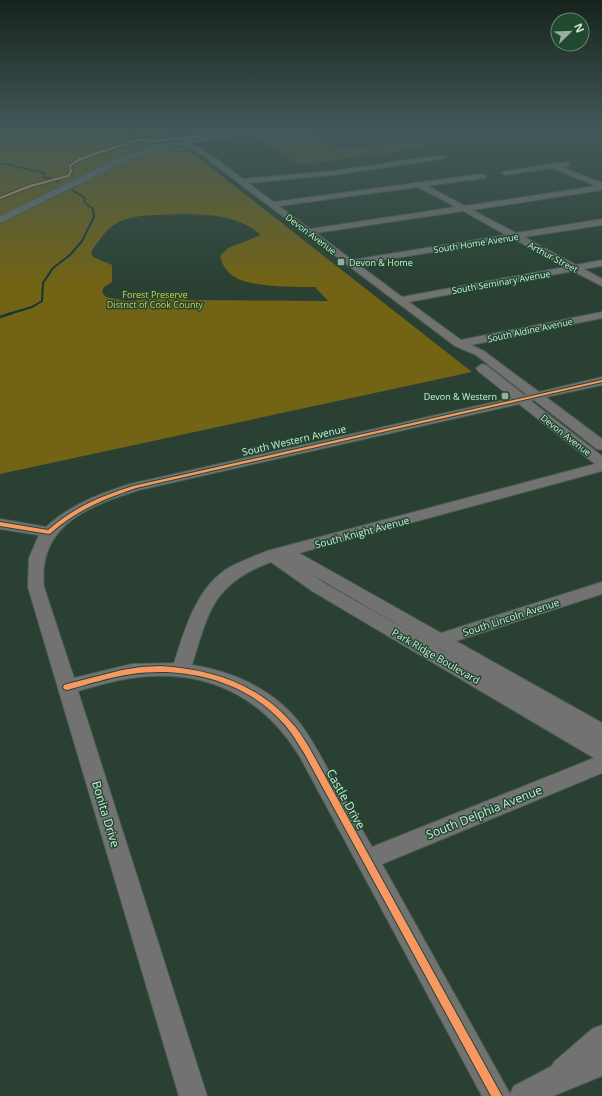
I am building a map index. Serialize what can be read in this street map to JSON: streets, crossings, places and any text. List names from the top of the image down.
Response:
{
  "streets": {
    "street": [
      "Devon Avenue",
      "South Home Avenue",
      "Arthur Street",
      "South Seminary Avenue",
      "South Aldine Avenue",
      "South Western Avenue",
      "South Knight Avenue",
      "South Lincoln Avenue",
      "Park Ridge Boulevard",
      "Castle Drive",
      "South Delphia Avenue",
      "Bonita Drive"
    ]
  },
  "crossings": [
    ["Devon Avenue", "South Home Avenue"],
    ["Devon Avenue", "South Seminary Avenue"],
    ["Devon Avenue", "South Aldine Avenue"],
    ["Devon Avenue", "South Western Avenue"],
    ["South Home Avenue", "Arthur Street"],
    ["Arthur Street", "South Seminary Avenue"],
    ["South Western Avenue", "Bonita Drive"],
    ["South Knight Avenue", "Park Ridge Boulevard"],
    ["South Knight Avenue", "Castle Drive"],
    ["South Lincoln Avenue", "Park Ridge Boulevard"],
    ["Castle Drive", "South Delphia Avenue"],
    ["Castle Drive", "Bonita Drive"]
  ],
  "parks": ["Forest Preserve District of Cook County"],
  "places": {
    "transit": ["Devon & Home", "Devon & Western"]
  },
  "north": "top right"
}
